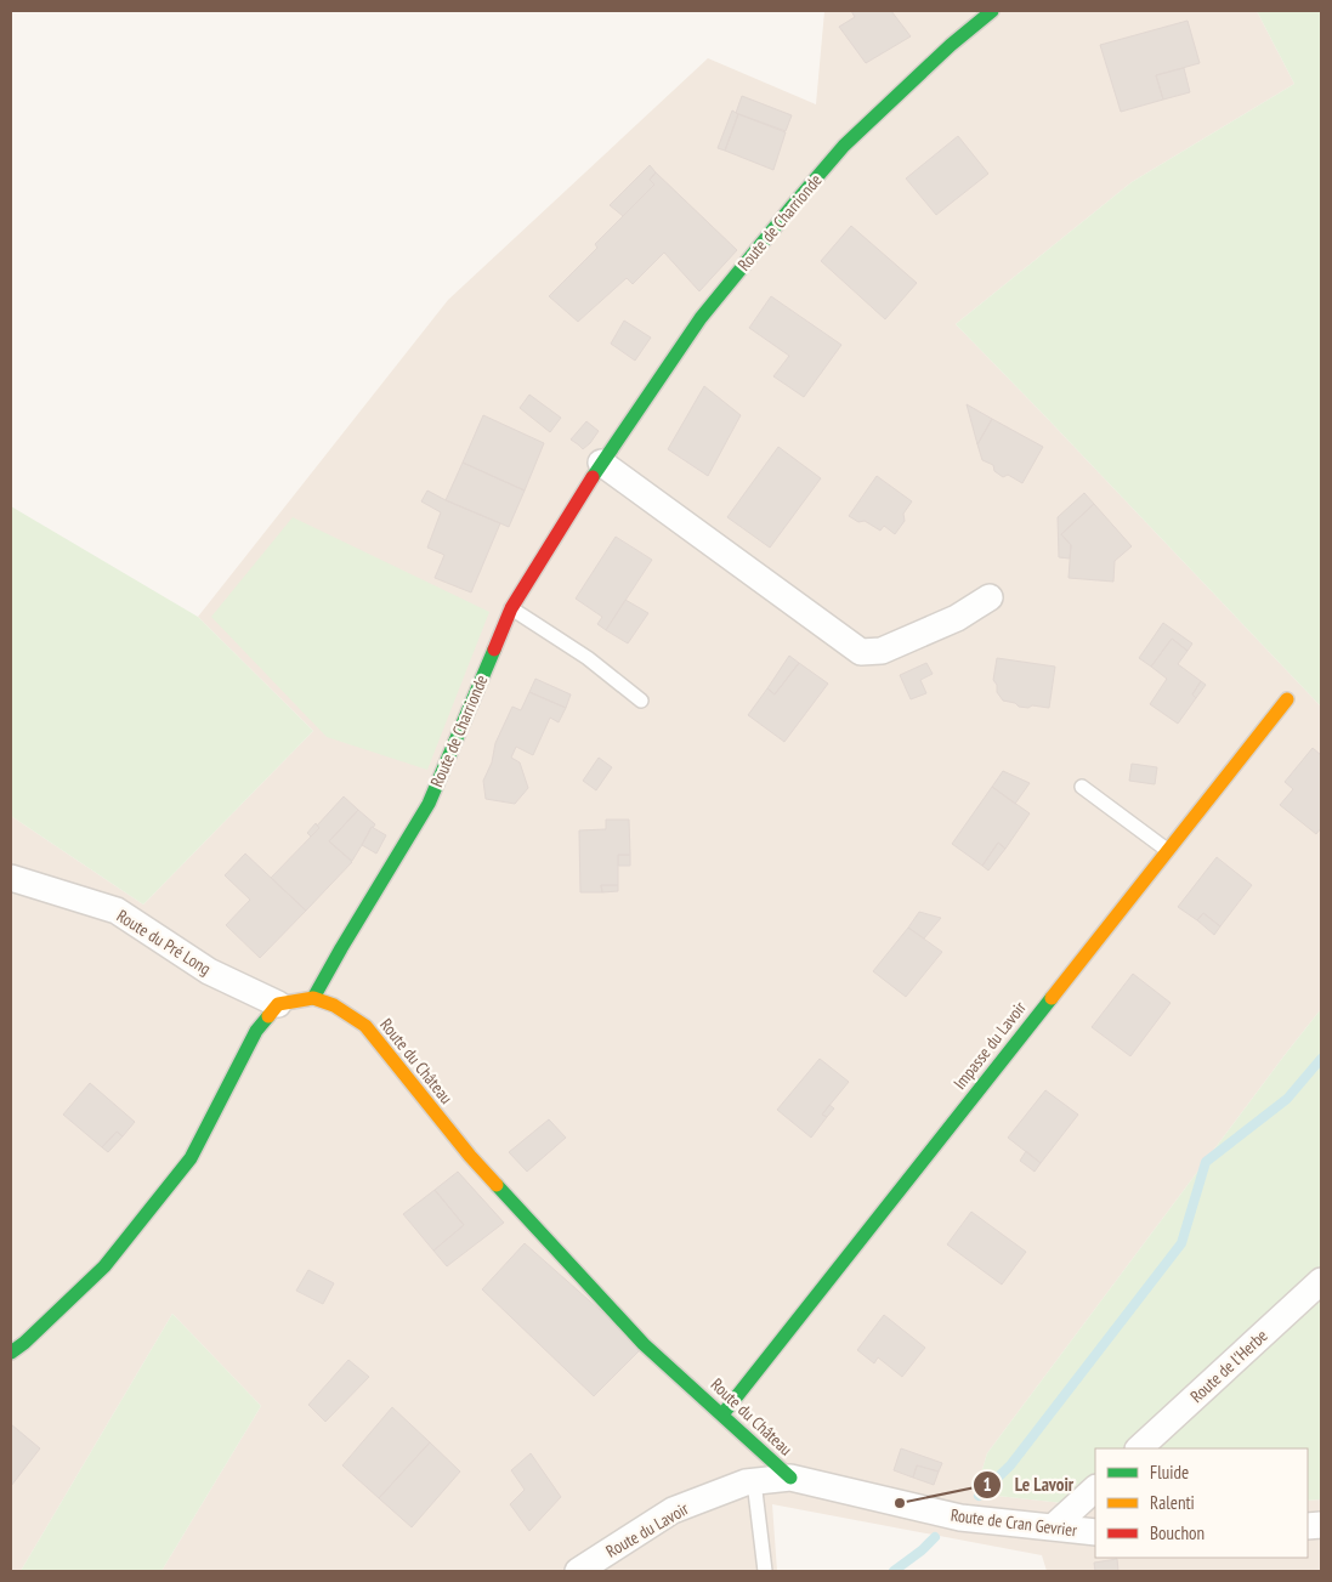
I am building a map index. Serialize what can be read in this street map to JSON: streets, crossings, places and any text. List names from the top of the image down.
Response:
{
  "streets": {
    "street": [
      "Route de Charrionde",
      "Route du Pré Long",
      "Impasse du Lavoir",
      "Route du Château",
      "Route de l'Herbe",
      "Route de Cran Gevrier",
      "Route du Lavoir"
    ]
  },
  "crossings": [
    ["Route de Charrionde", "Route du Château"],
    ["Impasse du Lavoir", "Route du Château"],
    ["Route du Château", "Route de Cran Gevrier"],
    ["Route du Château", "Route du Lavoir"],
    ["Route de Cran Gevrier", "Route du Lavoir"]
  ],
  "places": ["Le Lavoir"],
  "legend": ["Fluide", "Ralenti", "Bouchon"]
}
